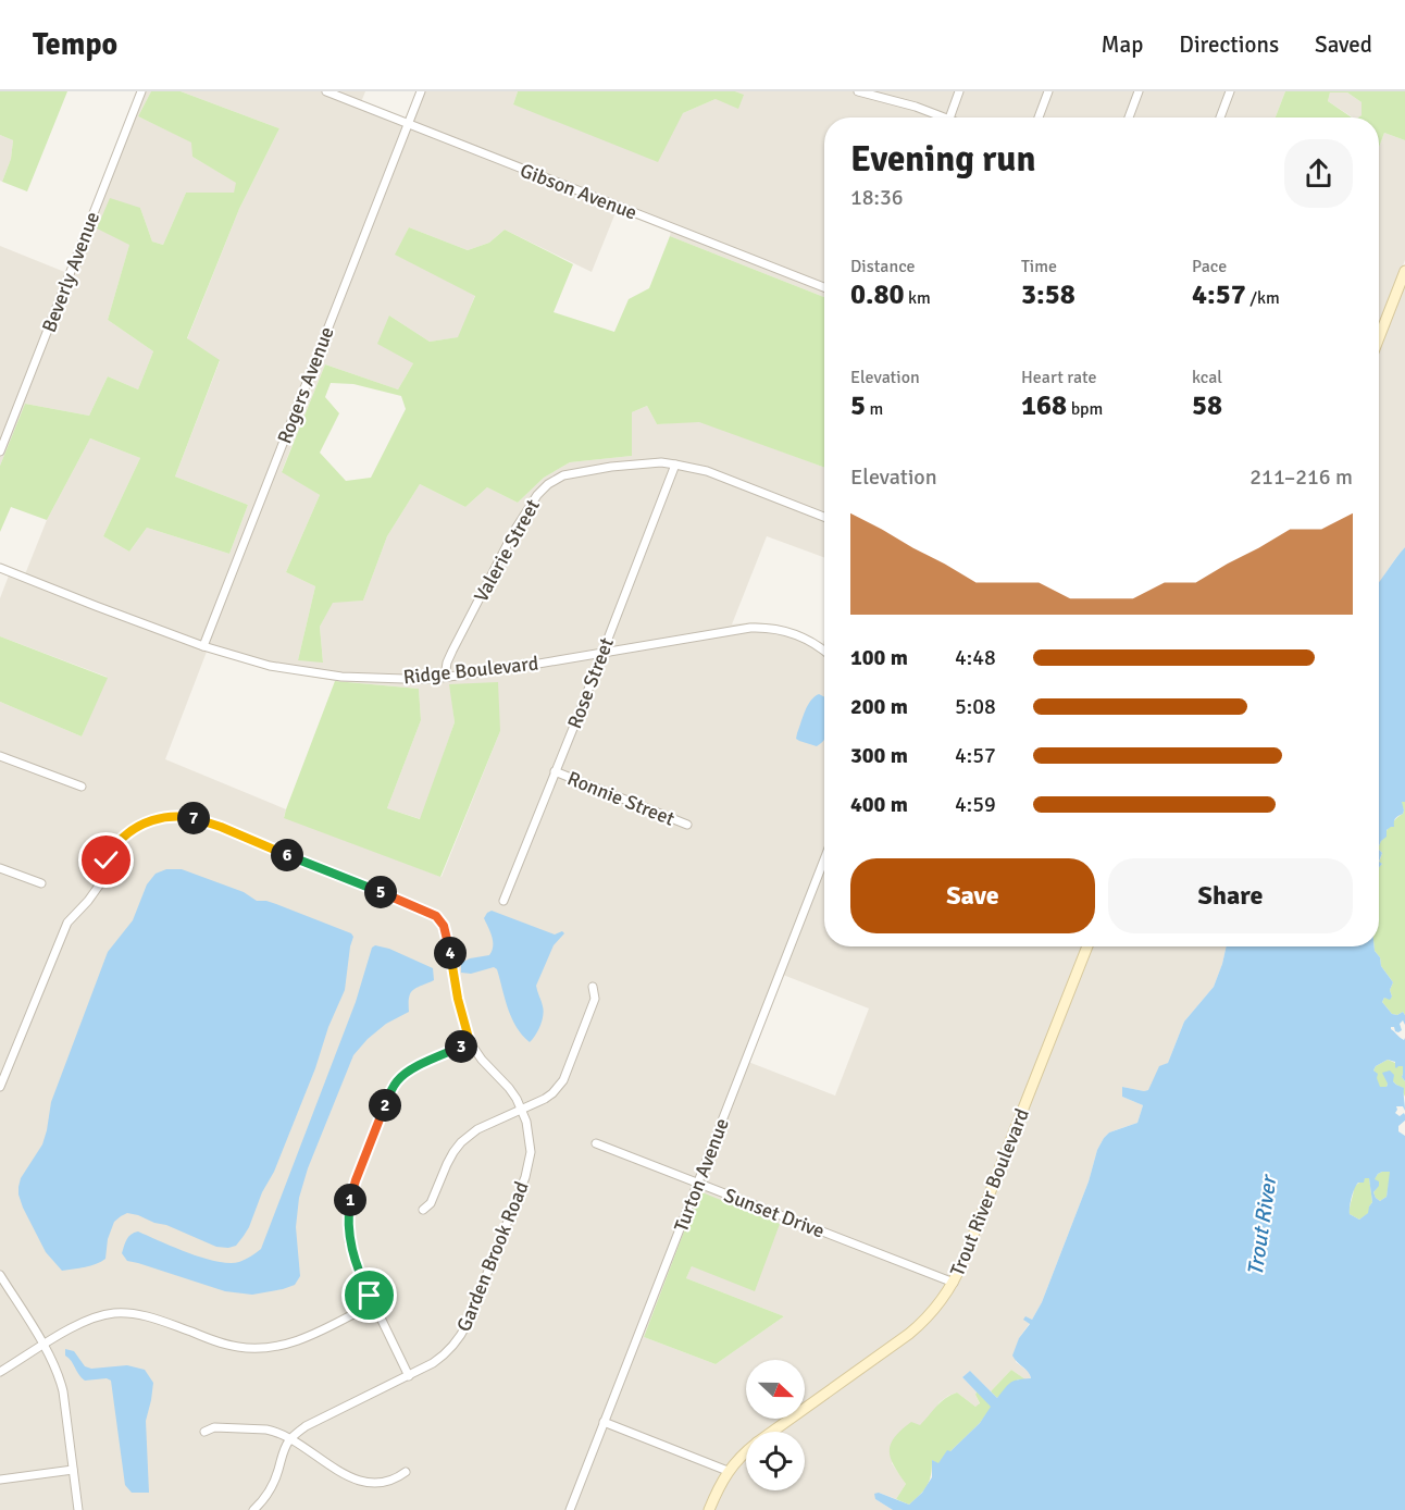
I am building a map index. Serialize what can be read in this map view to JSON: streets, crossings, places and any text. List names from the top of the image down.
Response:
{
  "streets": {
    "street": [
      "Gibson Avenue",
      "Beverly Avenue",
      "Rogers Avenue",
      "Valerie Street",
      "Ridge Boulevard",
      "Rose Street",
      "Ronnie Street",
      "Turton Avenue",
      "Trout River Boulevard",
      "Sunset Drive",
      "Garden Brook Road"
    ]
  },
  "crossings": [
    ["Gibson Avenue", "Rogers Avenue"],
    ["Rogers Avenue", "Ridge Boulevard"],
    ["Valerie Street", "Ridge Boulevard"],
    ["Valerie Street", "Rose Street"],
    ["Ridge Boulevard", "Rose Street"],
    ["Rose Street", "Ronnie Street"],
    ["Turton Avenue", "Sunset Drive"],
    ["Trout River Boulevard", "Sunset Drive"]
  ],
  "water": ["Trout River"],
  "north": "right",
  "page": {
    "header": "Tempo",
    "nav": ["Map", "Directions", "Saved"],
    "heading": ["Evening run", "18:36"],
    "stats": [
      ["Distance", "0.80 km"],
      ["Time", "3:58"],
      ["Pace", "4:57 /km"],
      ["Elevation", "5 m"],
      ["Heart rate", "168 bpm"],
      ["kcal", "58"]
    ],
    "chart": ["Elevation", "211–216 m"],
    "list": [
      {
        "name": "100 m",
        "note": "4:48"
      },
      {
        "name": "200 m",
        "note": "5:08"
      },
      {
        "name": "300 m",
        "note": "4:57"
      },
      {
        "name": "400 m",
        "note": "4:59"
      }
    ],
    "pins": [
      "7",
      "6",
      "5",
      "4",
      "3",
      "2",
      "1"
    ],
    "buttons": ["Save", "Share"]
  }
}
